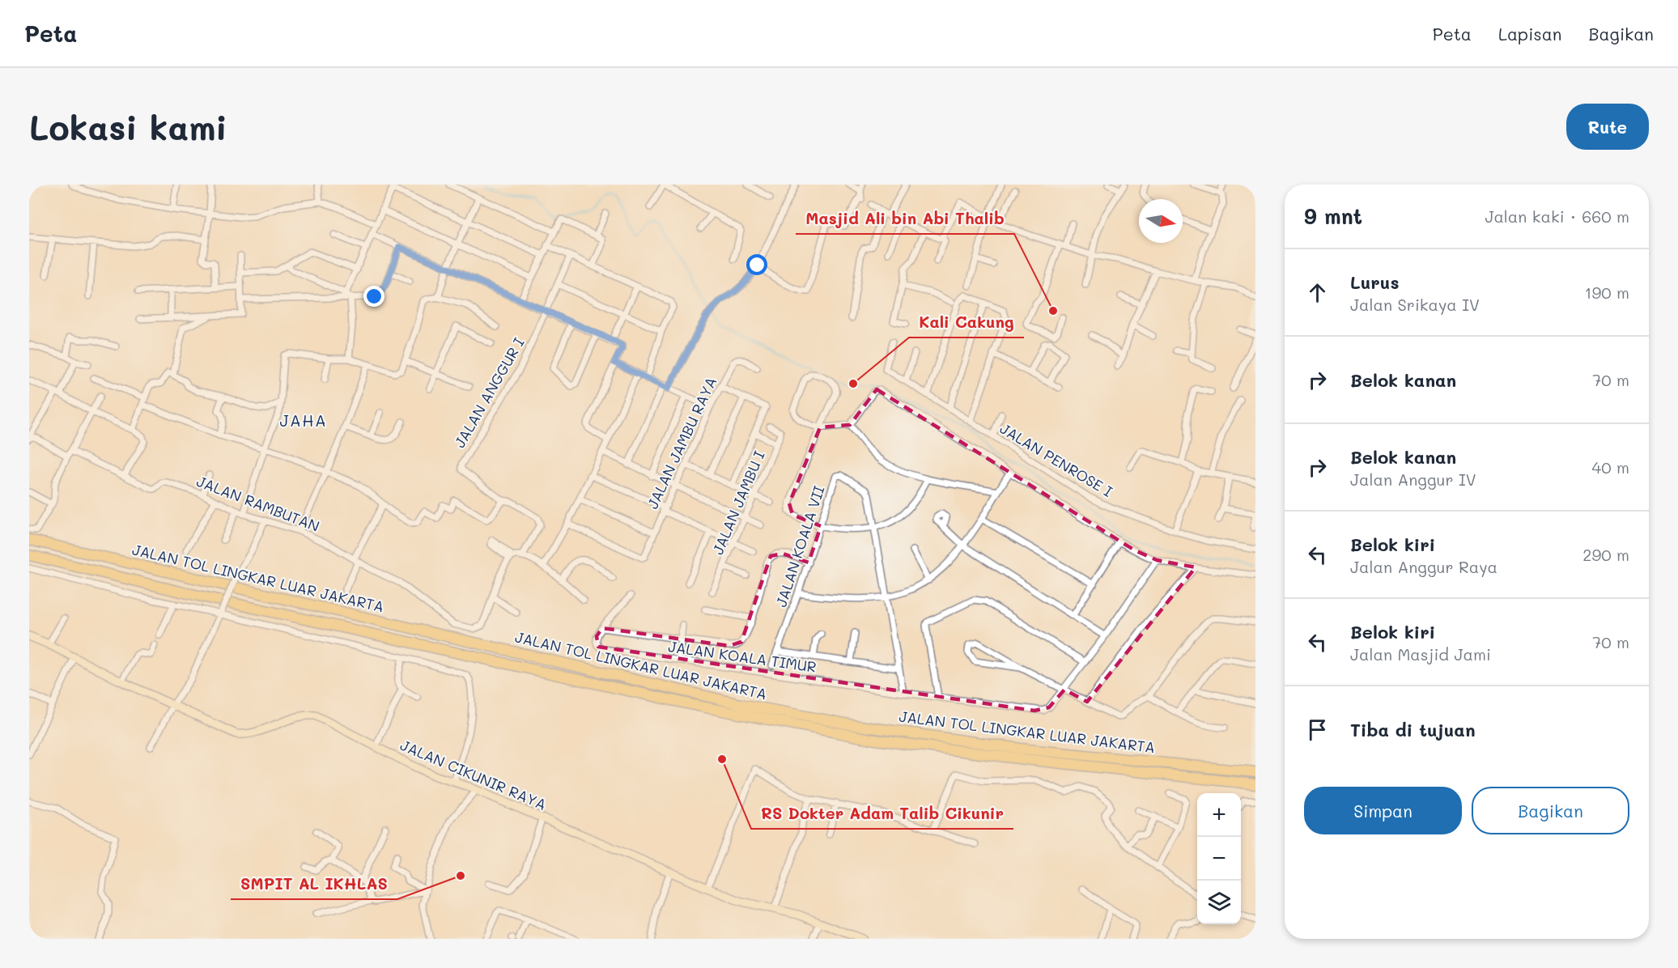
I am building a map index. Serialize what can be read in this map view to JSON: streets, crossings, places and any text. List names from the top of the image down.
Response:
{
  "streets": {
    "highway": ["JALAN TOL LINGKAR LUAR JAKARTA"],
    "street": [
      "JALAN ANGGUR I",
      "JALAN JAMBU RAYA",
      "JALAN PENROSE I",
      "JALAN JAMBU I",
      "JALAN RAMBUTAN",
      "JALAN KOALA VII",
      "JALAN KOALA TIMUR",
      "JALAN CIKUNIR RAYA"
    ]
  },
  "districts": ["JAHA"],
  "places": [
    "Masjid Ali bin Abi Thalib",
    "Kali Cakung",
    "RS Dokter Adam Talib Cikunir",
    "SMPIT AL IKHLAS"
  ],
  "north": "right",
  "page": {
    "header": "Peta",
    "nav": ["Peta", "Lapisan", "Bagikan"],
    "buttons": [
      "Rute",
      ["Simpan", "Bagikan"]
    ],
    "title": "Lokasi kami",
    "heading": ["9 mnt", "Jalan kaki · 660 m"],
    "list": [
      ["Lurus", "Jalan Srikaya IV", "190 m"],
      ["Belok kanan", "70 m"],
      ["Belok kanan", "Jalan Anggur IV", "40 m"],
      ["Belok kiri", "Jalan Anggur Raya", "290 m"],
      ["Belok kiri", "Jalan Masjid Jami", "70 m"],
      "Tiba di tujuan"
    ],
    "map_buttons": ["+", "−"]
  }
}
